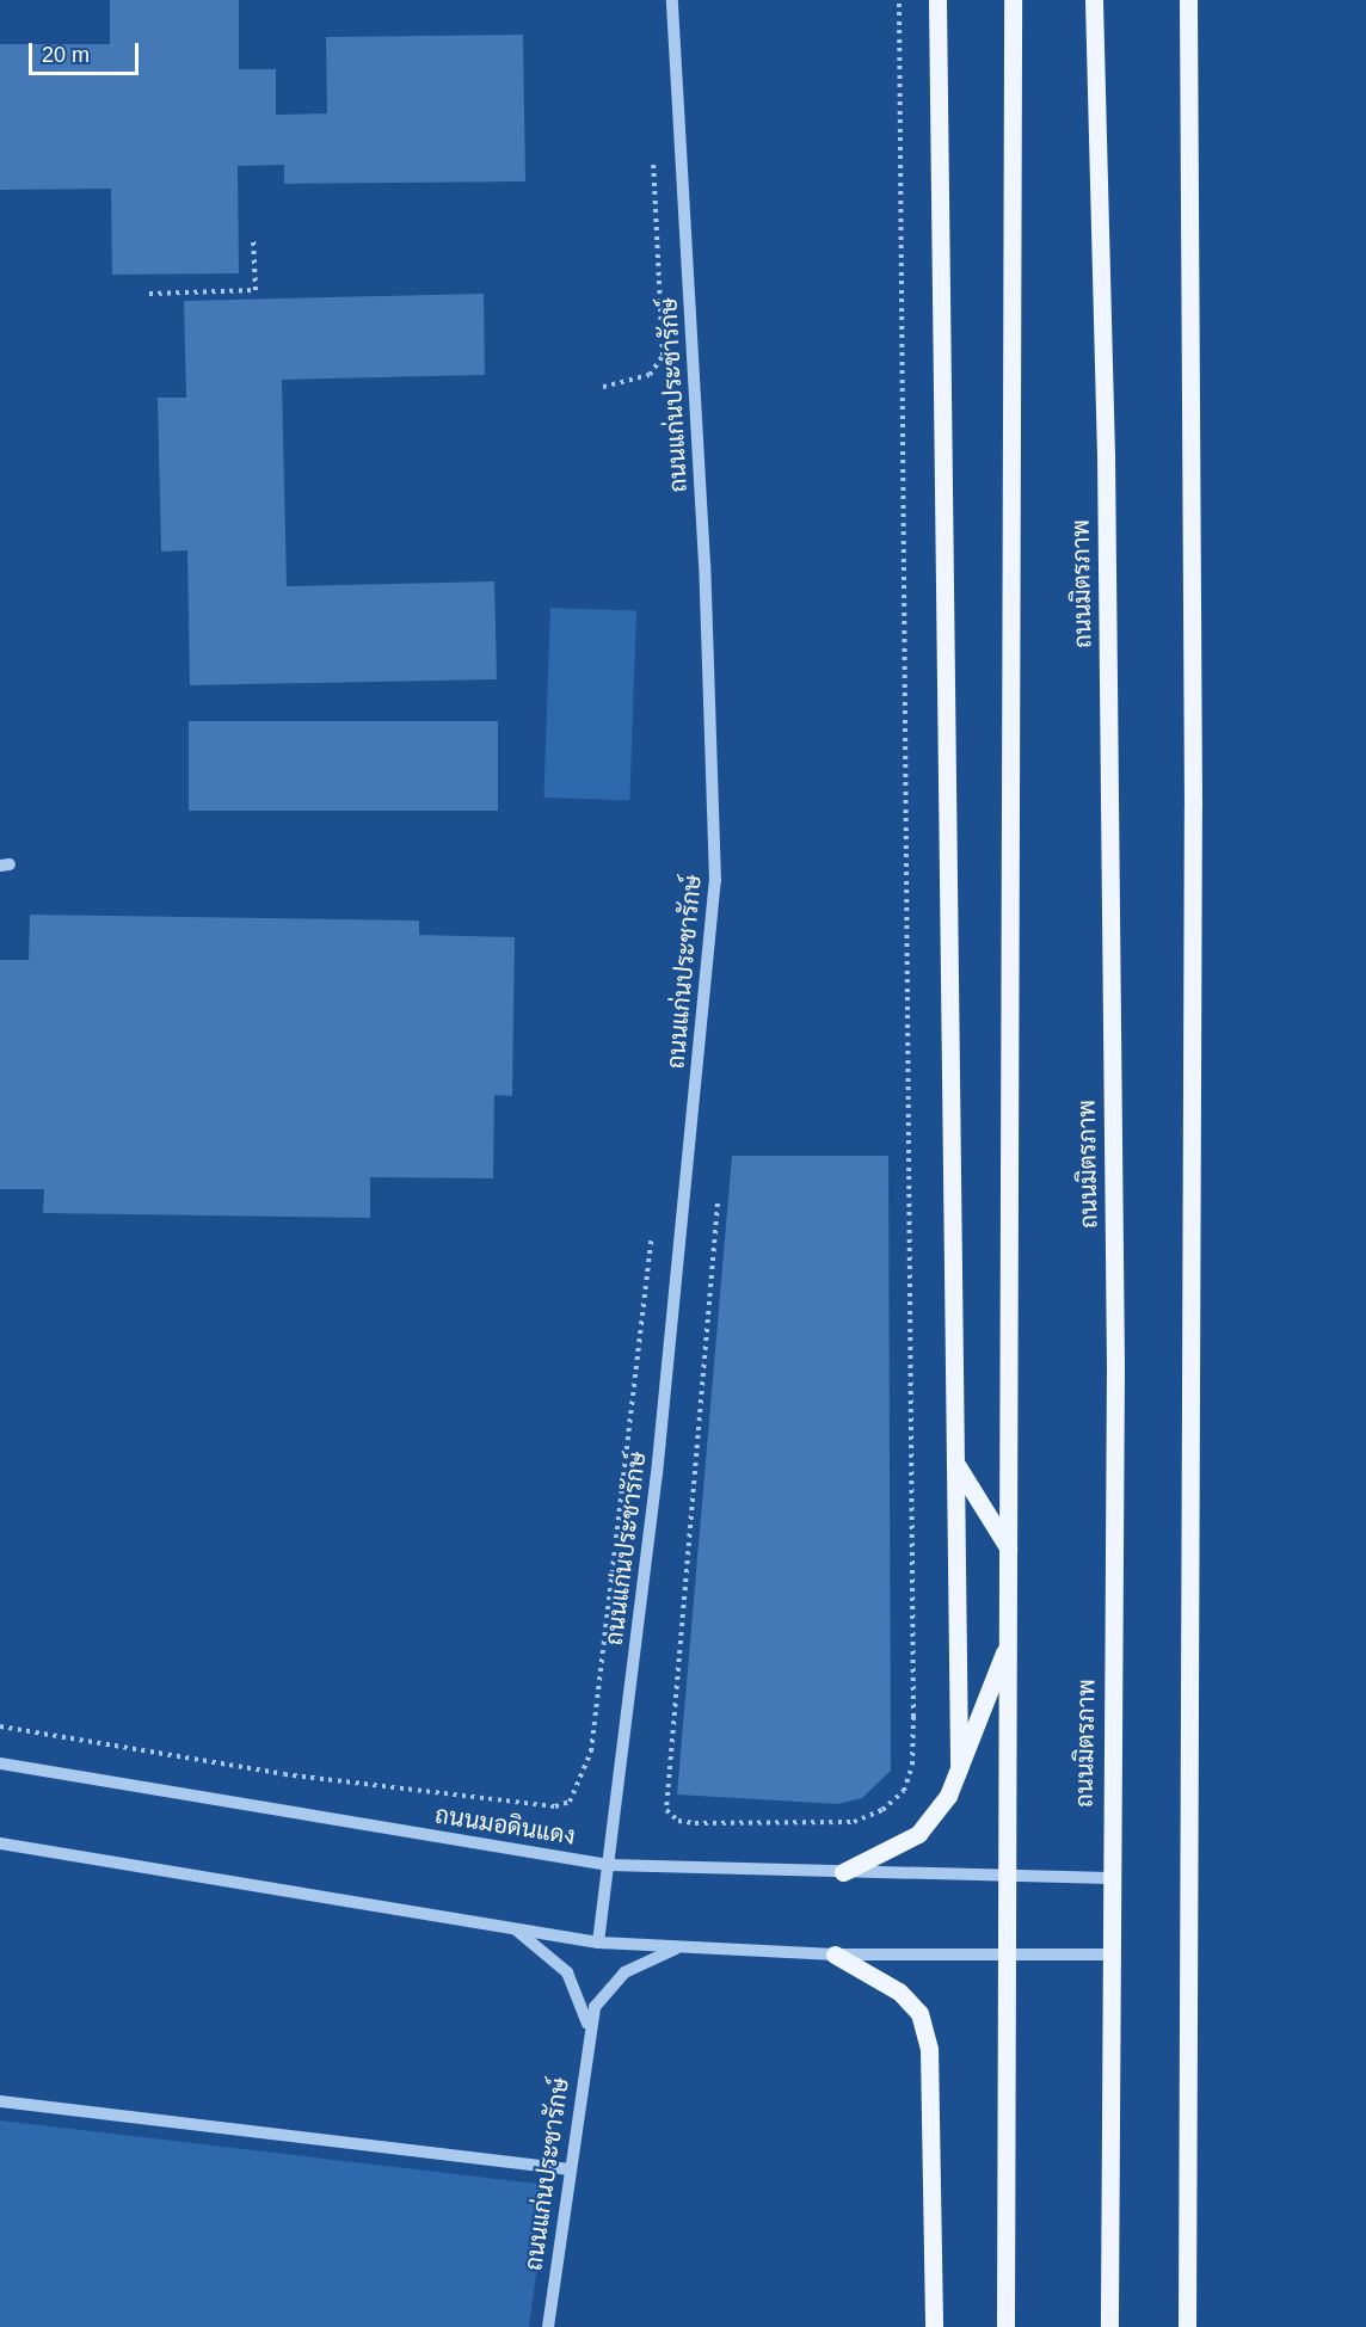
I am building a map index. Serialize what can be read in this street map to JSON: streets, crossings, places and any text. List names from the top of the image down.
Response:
{
  "streets": {
    "main road": ["ถนนมิตรภาพ"],
    "street": ["ถนนแก่นประชารักษ์", "ถนนมอดินแดง"]
  },
  "crossings": [
    ["ถนนแก่นประชารักษ์", "ถนนมอดินแดง"],
    ["ถนนมิตรภาพ", "ถนนมอดินแดง"]
  ],
  "scale_bar": "20 m"
}
